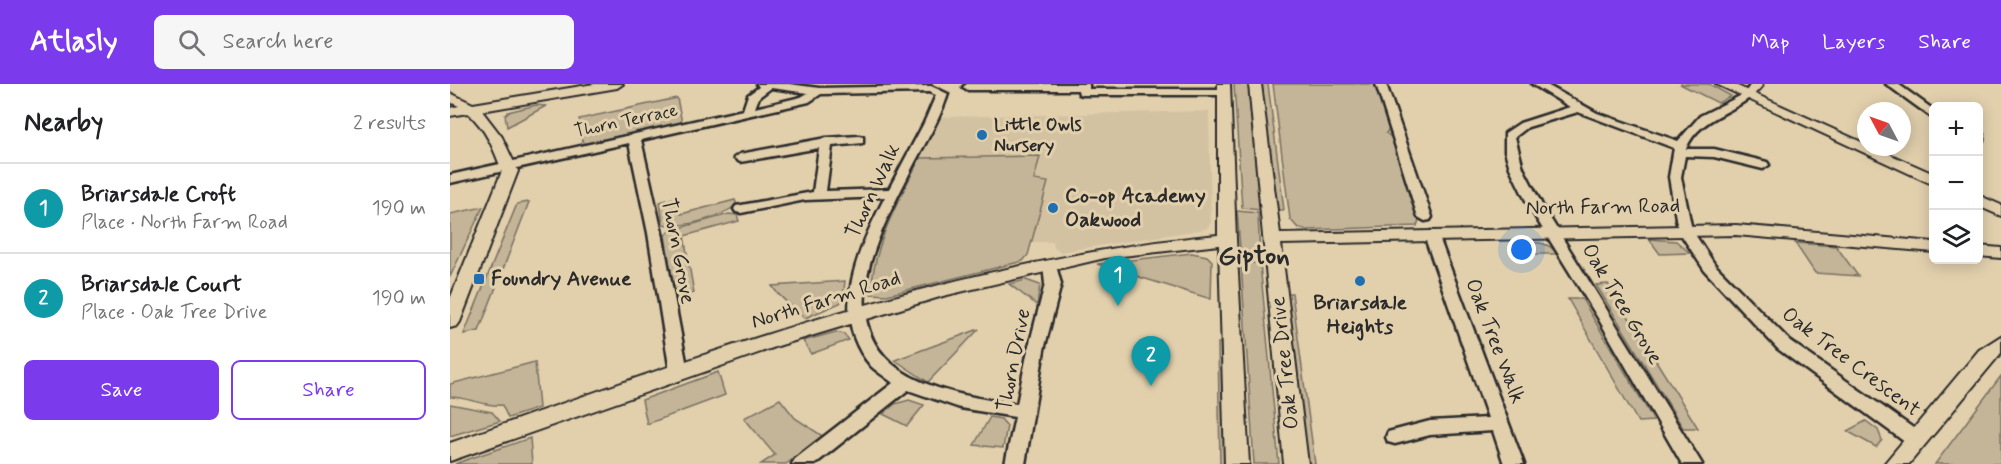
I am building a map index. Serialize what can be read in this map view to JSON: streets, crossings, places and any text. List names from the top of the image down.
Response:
{
  "streets": {
    "street": [
      "Thorn Terrace",
      "Thorn Walk",
      "North Farm Road",
      "Thorn Grove",
      "Oak Tree Grove",
      "Oak Tree Walk",
      "Thorn Drive",
      "Oak Tree Crescent",
      "Oak Tree Drive"
    ]
  },
  "crossings": [
    ["Thorn Terrace", "Thorn Walk"],
    ["Thorn Terrace", "Thorn Grove"],
    ["Thorn Walk", "North Farm Road"],
    ["North Farm Road", "Thorn Grove"],
    ["North Farm Road", "Oak Tree Grove"],
    ["North Farm Road", "Oak Tree Walk"],
    ["North Farm Road", "Thorn Drive"],
    ["North Farm Road", "Oak Tree Crescent"],
    ["North Farm Road", "Oak Tree Drive"]
  ],
  "districts": ["Gipton"],
  "places": {
    "other": ["Little Owls Nursery", "Co-op Academy Oakwood", "Briarsdale Heights"],
    "transit": ["Foundry Avenue"]
  },
  "north": "top left",
  "page": {
    "header": "Atlasly",
    "search": "Search here",
    "nav": ["Map", "Layers", "Share"],
    "heading": ["Nearby", "2 results"],
    "map_buttons": ["+", "−"],
    "list": [
      {
        "mark": "1",
        "name": "Briarsdale Croft",
        "note": "Place · North Farm Road",
        "value": "190 m"
      },
      {
        "mark": "2",
        "name": "Briarsdale Court",
        "note": "Place · Oak Tree Drive",
        "value": "190 m"
      }
    ],
    "pins": ["1", "2"],
    "buttons": ["Save", "Share"]
  }
}
